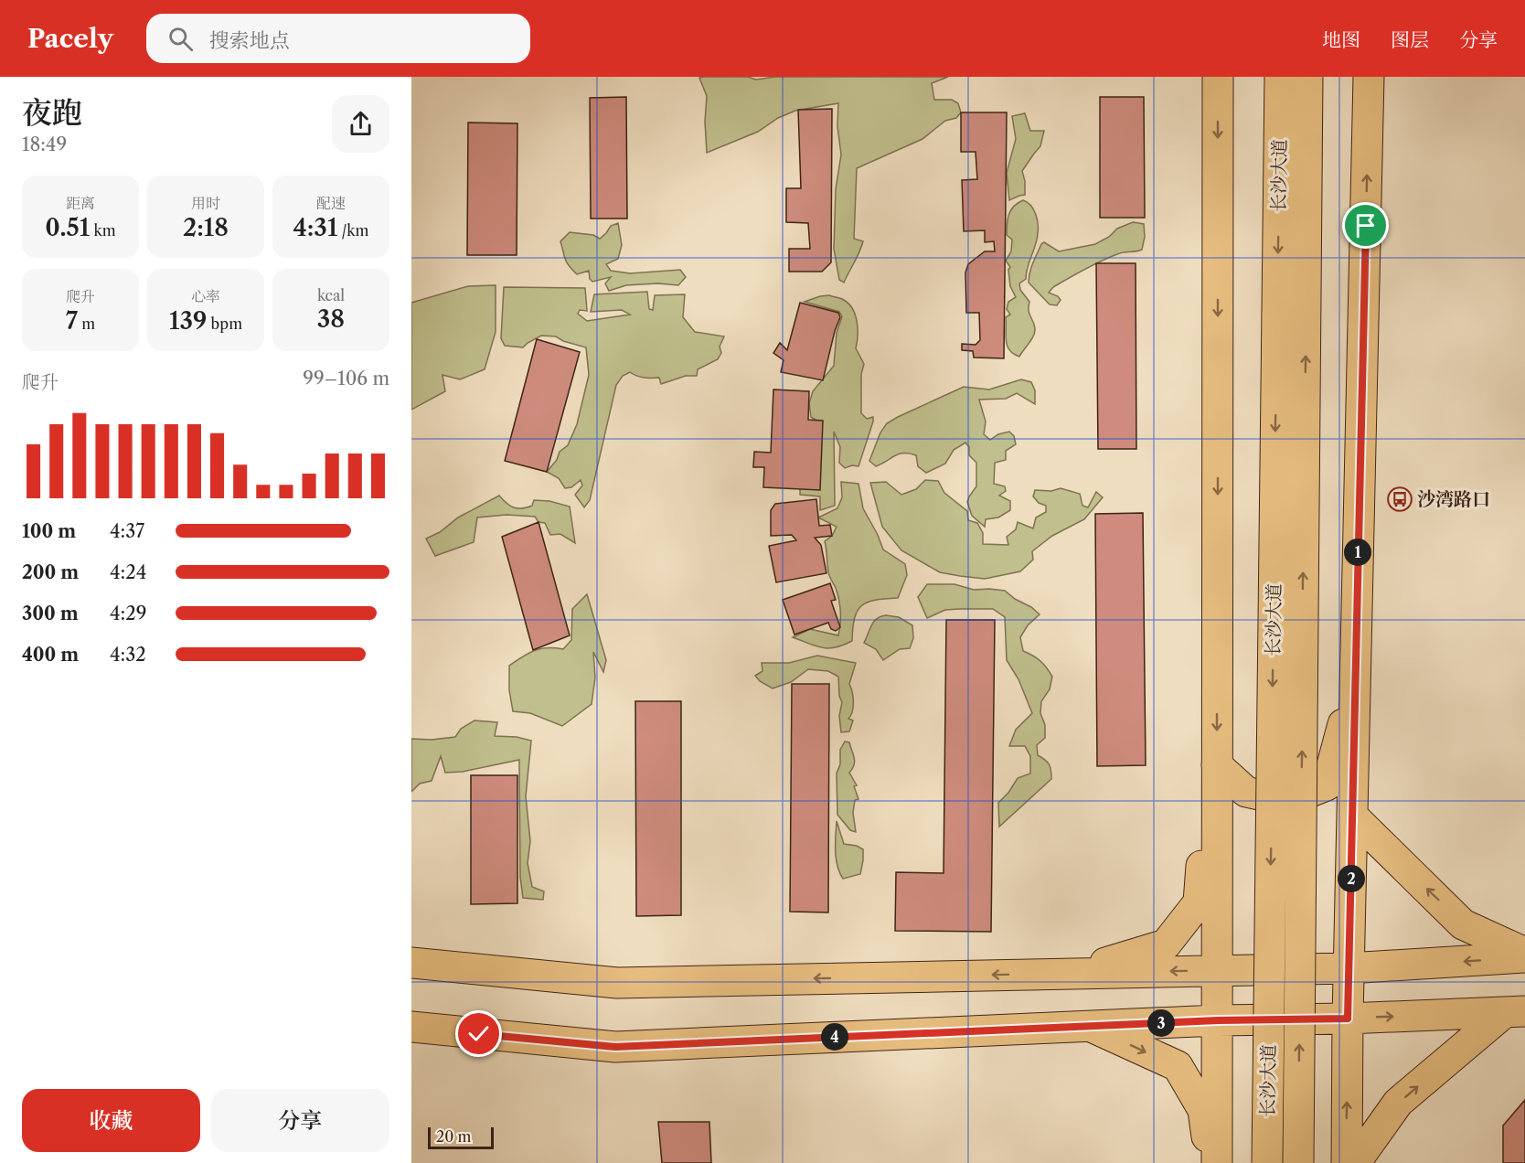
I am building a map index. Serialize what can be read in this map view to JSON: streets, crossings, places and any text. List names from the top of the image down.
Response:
{
  "streets": {
    "main road": ["长沙大道"]
  },
  "places": {
    "bus stop": ["沙湾路口"]
  },
  "scale_bar": "20 m",
  "page": {
    "header": "Pacely",
    "search": "搜索地点",
    "nav": ["地图", "图层", "分享"],
    "heading": ["夜跑", "18:49"],
    "stats": [
      ["距离", "0.51 km"],
      ["用时", "2:18"],
      ["配速", "4:31 /km"],
      ["爬升", "7 m"],
      ["心率", "139 bpm"],
      ["kcal", "38"]
    ],
    "chart": ["爬升", "99–106 m"],
    "list": [
      {
        "name": "100 m",
        "note": "4:37"
      },
      {
        "name": "200 m",
        "note": "4:24"
      },
      {
        "name": "300 m",
        "note": "4:29"
      },
      {
        "name": "400 m",
        "note": "4:32"
      }
    ],
    "pins": [
      "1",
      "2",
      "3",
      "4"
    ],
    "buttons": ["收藏", "分享"],
    "scale": "20 m"
  }
}
